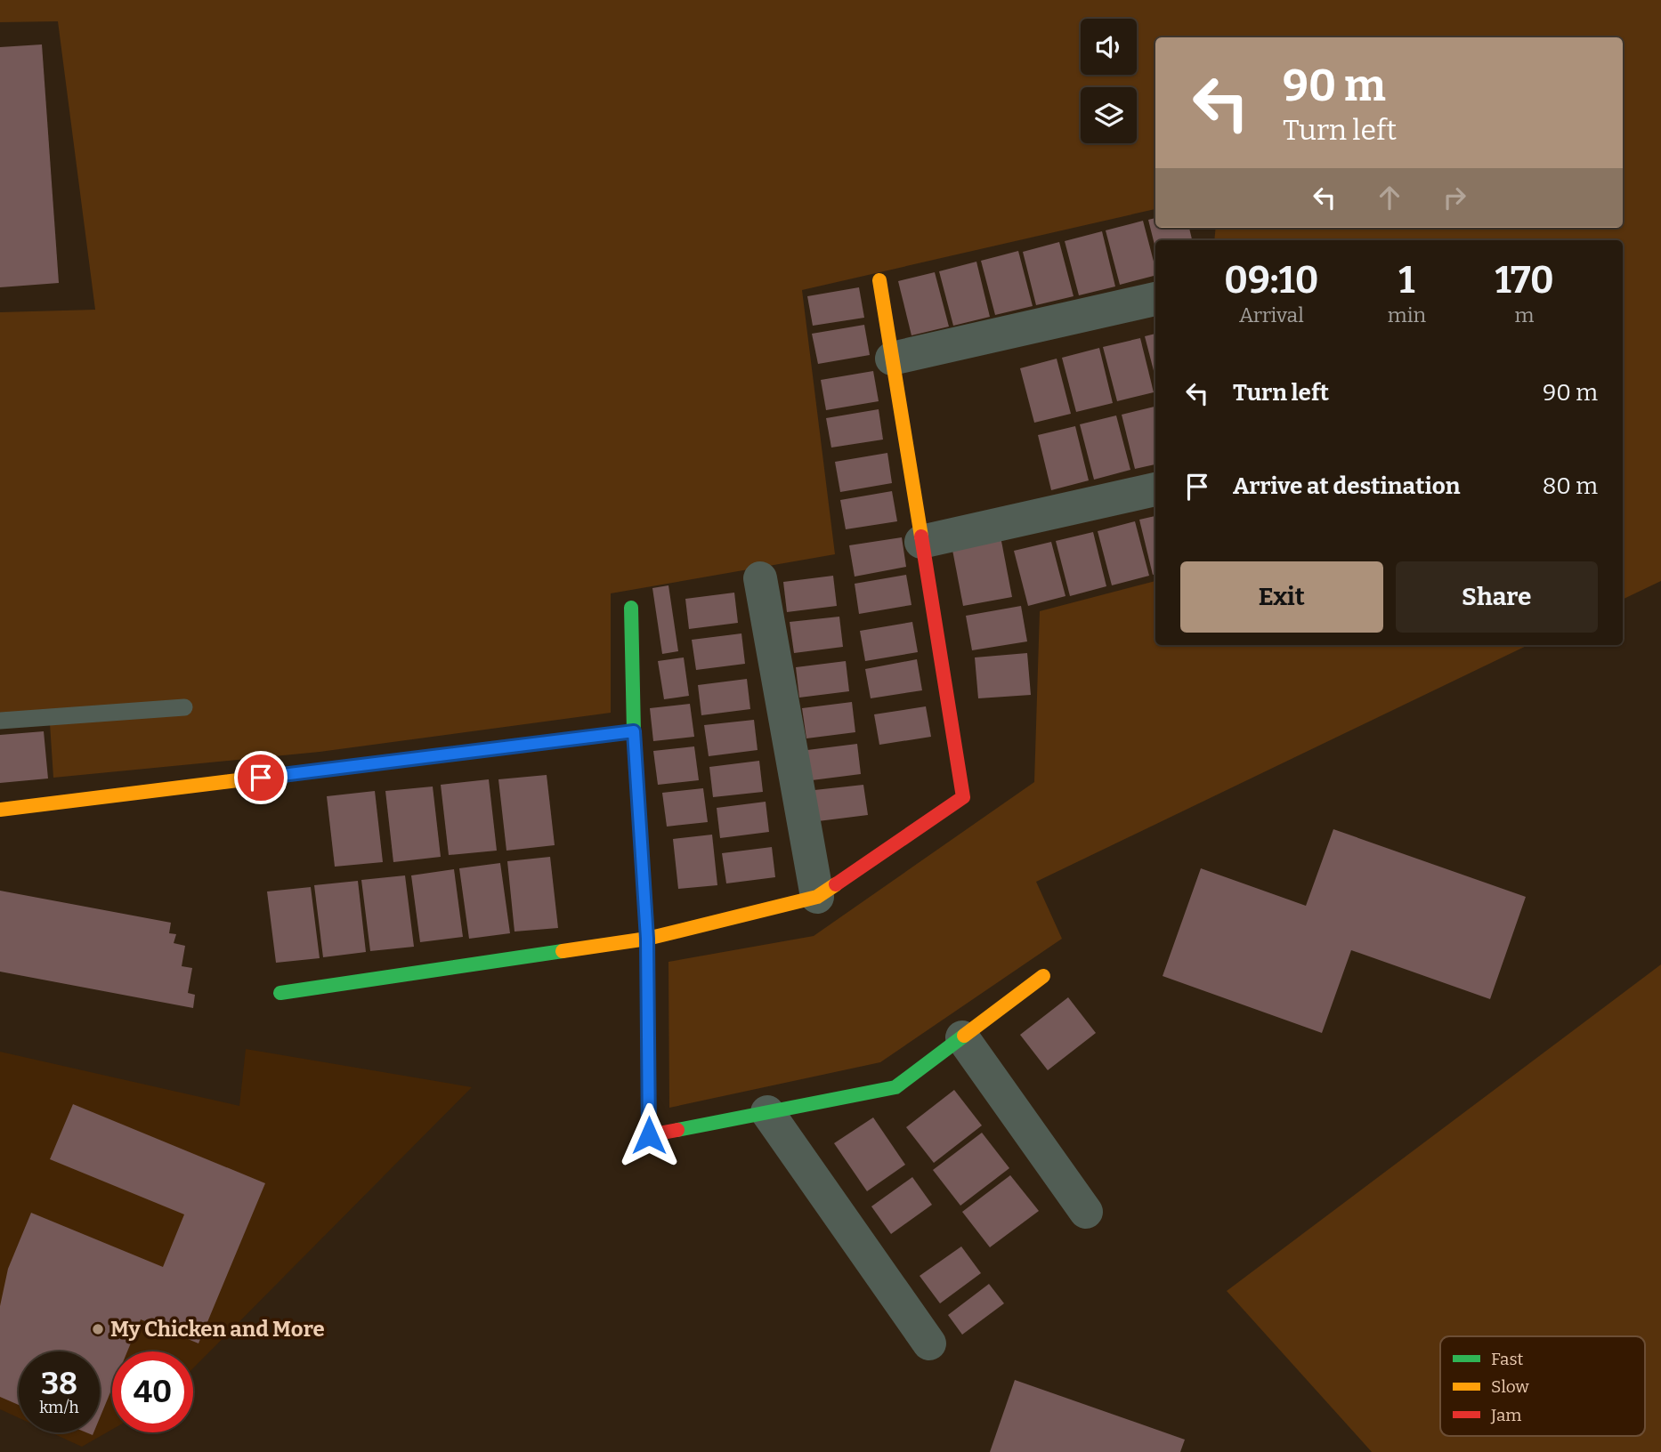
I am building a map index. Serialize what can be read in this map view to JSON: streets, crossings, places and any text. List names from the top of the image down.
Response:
{
  "places": ["My Chicken and More"],
  "legend": ["Fast", "Slow", "Jam"],
  "page": {
    "turn": ["90 m", "Turn left"],
    "eta": [
      "09:10",
      "Arrival",
      "1",
      "min",
      "170",
      "m"
    ],
    "list": [
      {
        "name": "Turn left",
        "value": "90 m"
      },
      {
        "name": "Arrive at destination",
        "value": "80 m"
      }
    ],
    "buttons": ["Exit", "Share"],
    "speed": "38 km/h",
    "limit": "40"
  }
}
